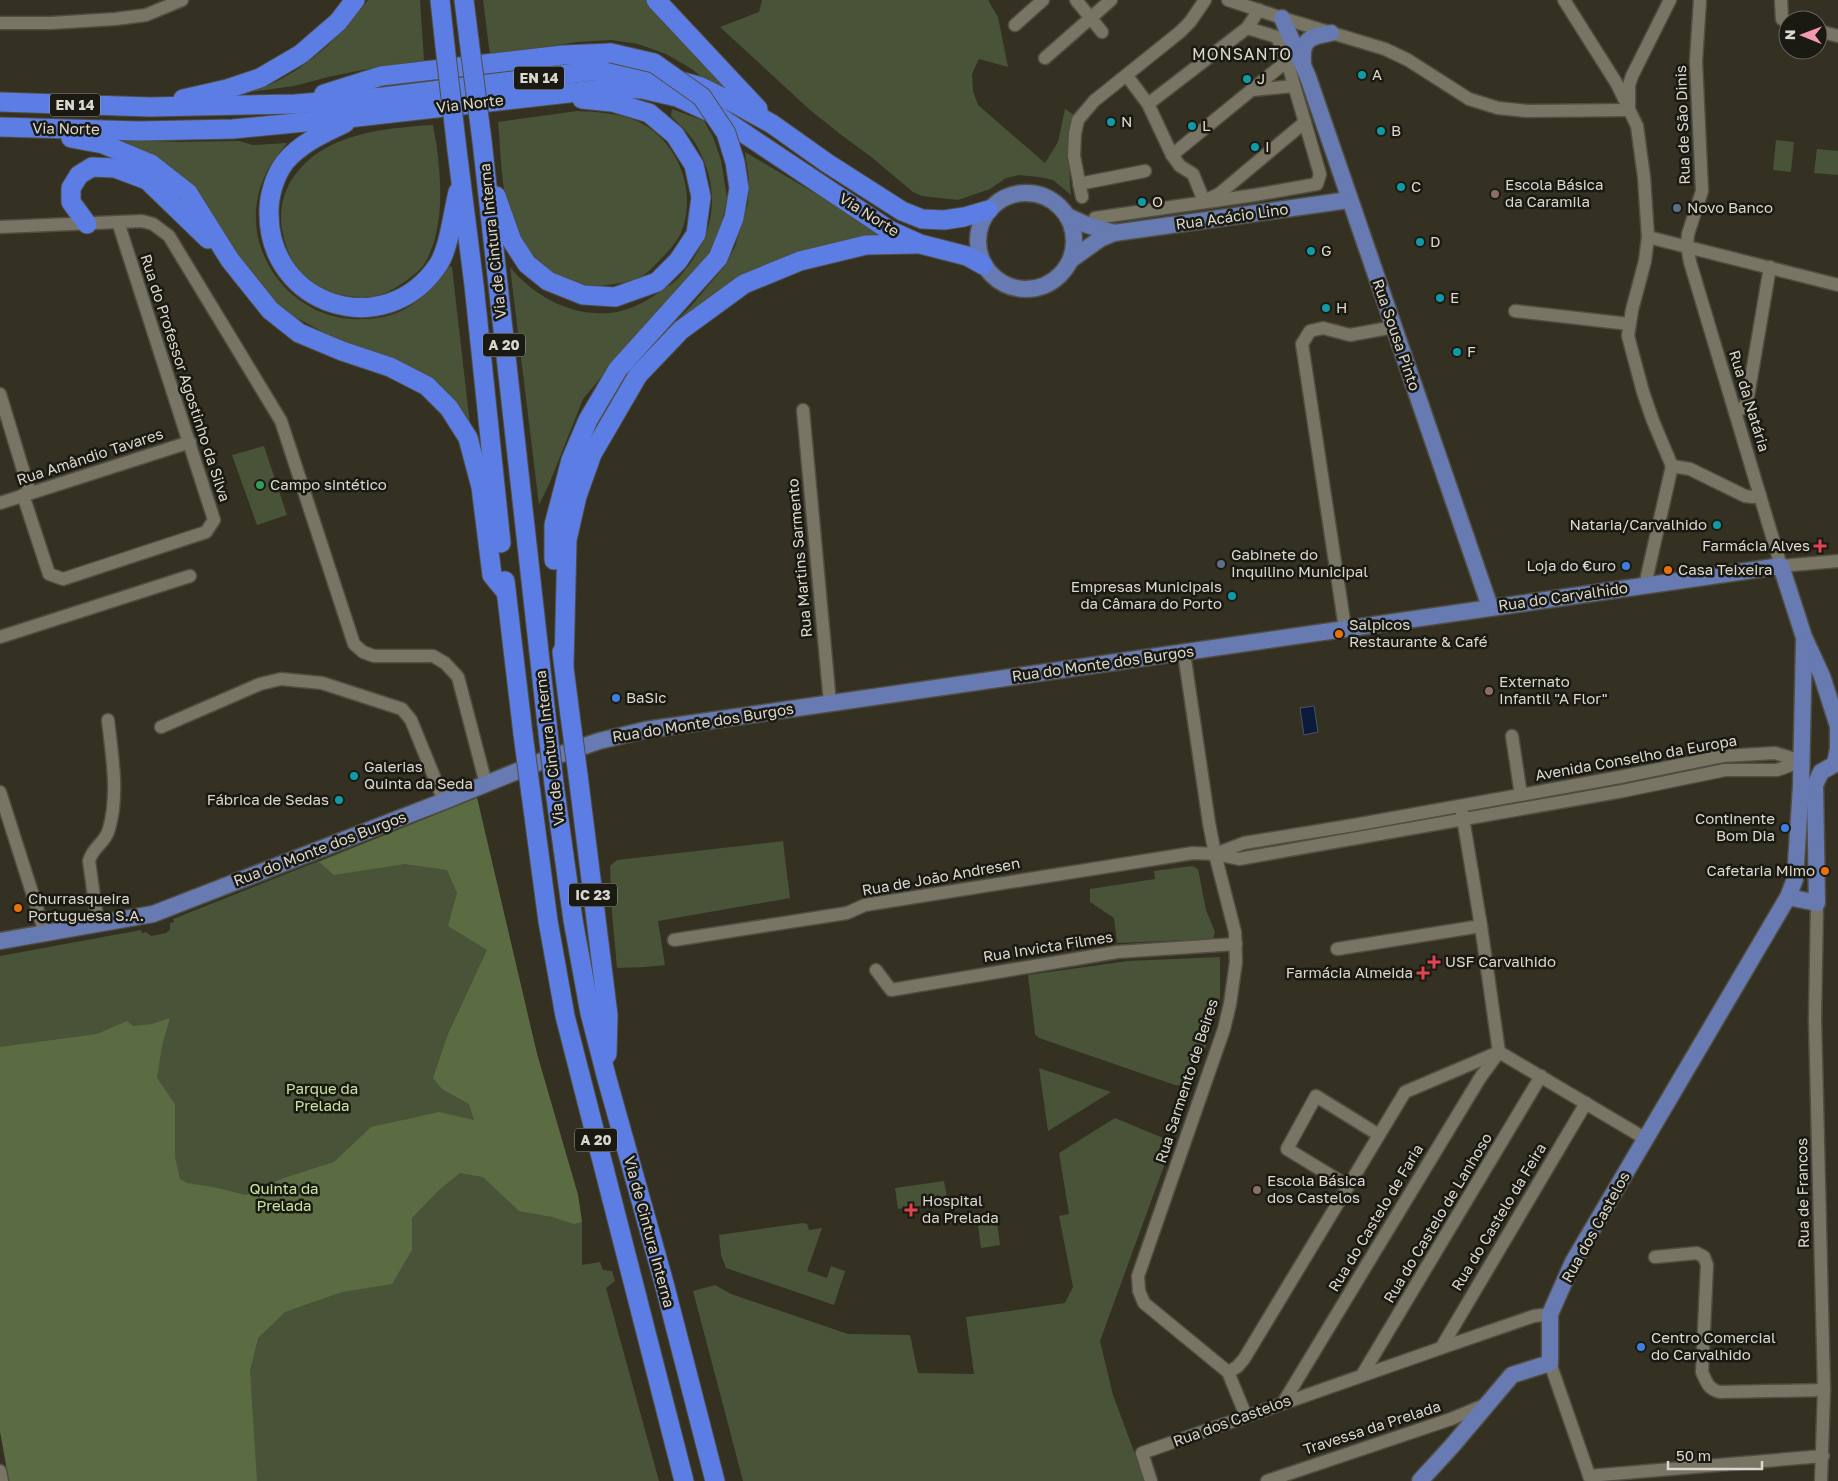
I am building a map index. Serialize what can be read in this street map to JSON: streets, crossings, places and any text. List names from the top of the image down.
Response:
{
  "streets": {
    "highway": [
      "EN 14",
      "Via Norte",
      "Via de Cintura Interna",
      "A 20",
      "IC 23"
    ],
    "main road": [
      "Rua Acácio Lino",
      "Rua Sousa Pinto",
      "Rua do Carvalhido",
      "Rua do Monte dos Burgos",
      "Rua dos Castelos"
    ],
    "street": [
      "Rua de São Dinis",
      "Rua do Professor Agostinho da Silva",
      "Rua da Natária",
      "Rua Amândio Tavares",
      "Rua Martins Sarmento",
      "Avenida Conselho da Europa",
      "Rua de João Andresen",
      "Rua Invicta Filmes",
      "Rua Sarmento de Beires",
      "Rua de Francos",
      "Rua do Castelo da Feira",
      "Rua do Castelo de Faria",
      "Rua do Castelo de Lanhoso",
      "Travessa da Prelada"
    ]
  },
  "crossings": [
    ["Via Norte", "Rua Acácio Lino"],
    ["Rua de São Dinis", "Rua da Natária"],
    ["Rua Acácio Lino", "Rua Sousa Pinto"],
    ["Via de Cintura Interna", "IC 23"],
    ["Rua Sousa Pinto", "Rua do Carvalhido"],
    ["Rua do Professor Agostinho da Silva", "Rua Amândio Tavares"],
    ["Rua da Natária", "Rua do Carvalhido"],
    ["Rua Martins Sarmento", "Rua do Monte dos Burgos"],
    ["Rua do Carvalhido", "Rua do Monte dos Burgos"],
    ["Rua do Monte dos Burgos", "Rua Sarmento de Beires"],
    ["Avenida Conselho da Europa", "Rua de João Andresen"],
    ["Avenida Conselho da Europa", "Rua Sarmento de Beires"],
    ["Avenida Conselho da Europa", "Rua dos Castelos"],
    ["Rua de João Andresen", "Rua Sarmento de Beires"],
    ["Rua Invicta Filmes", "Rua Sarmento de Beires"],
    ["Rua Sarmento de Beires", "Rua dos Castelos"],
    ["Rua do Castelo da Feira", "Rua dos Castelos"],
    ["Rua do Castelo de Faria", "Rua dos Castelos"],
    ["Rua do Castelo de Lanhoso", "Rua dos Castelos"]
  ],
  "districts": ["MONSANTO"],
  "parks": ["Parque da Prelada", "Quinta da Prelada"],
  "places": {
    "other": [
      "A",
      "J",
      "N",
      "L",
      "B",
      "I",
      "C",
      "Escola Básica da Caramila",
      "O",
      "Novo Banco",
      "D",
      "G",
      "E",
      "H",
      "F",
      "Campo sintético",
      "Nataria/Carvalhido",
      "Gabinete do Inquilino Municipal",
      "Loja do €uro",
      "Casa Teixeira",
      "Empresas Municipais da Câmara do Porto",
      "Salpicos Restaurante & Café",
      "Externato Infantil \"A Flor\"",
      "BaSic",
      "Galerias Quinta da Seda",
      "Fábrica de Sedas",
      "Continente Bom Dia",
      "Cafetaria Mimo",
      "Churrasqueira Portuguesa S.A.",
      "Escola Básica dos Castelos",
      "Centro Comercial do Carvalhido"
    ],
    "health": [
      "Farmácia Alves",
      "USF Carvalhido",
      "Farmácia Almeida",
      "Hospital da Prelada"
    ]
  },
  "scale_bar": "50 m",
  "north": "left"
}
